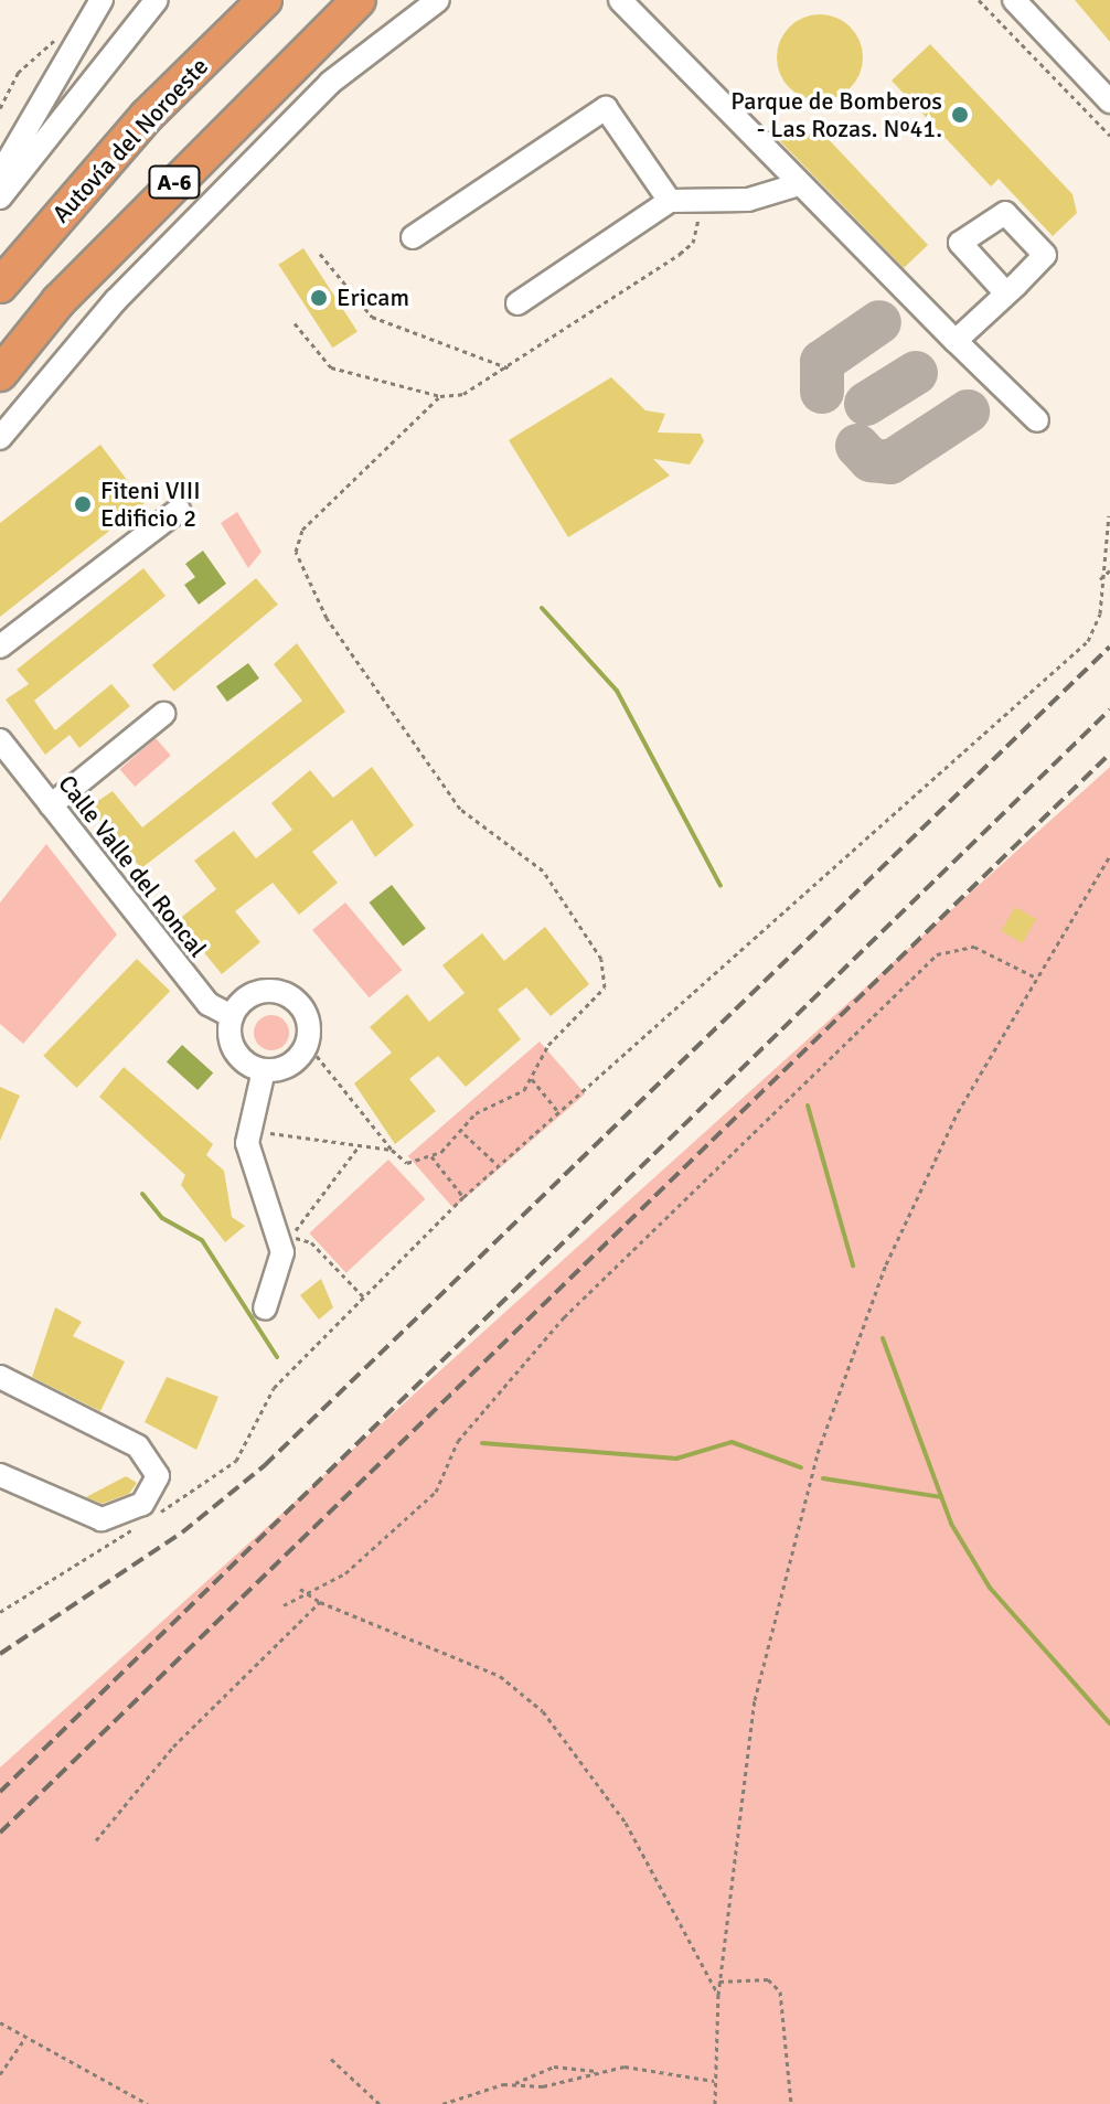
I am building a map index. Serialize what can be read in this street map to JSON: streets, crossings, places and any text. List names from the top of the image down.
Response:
{
  "streets": {
    "highway": ["Autovía del Noroeste", "A-6"],
    "street": ["Calle Valle del Roncal"]
  },
  "places": ["Parque de Bomberos - Las Rozas. Nº41.", "Ericam", "Fiteni VIII Edificio 2"]
}
